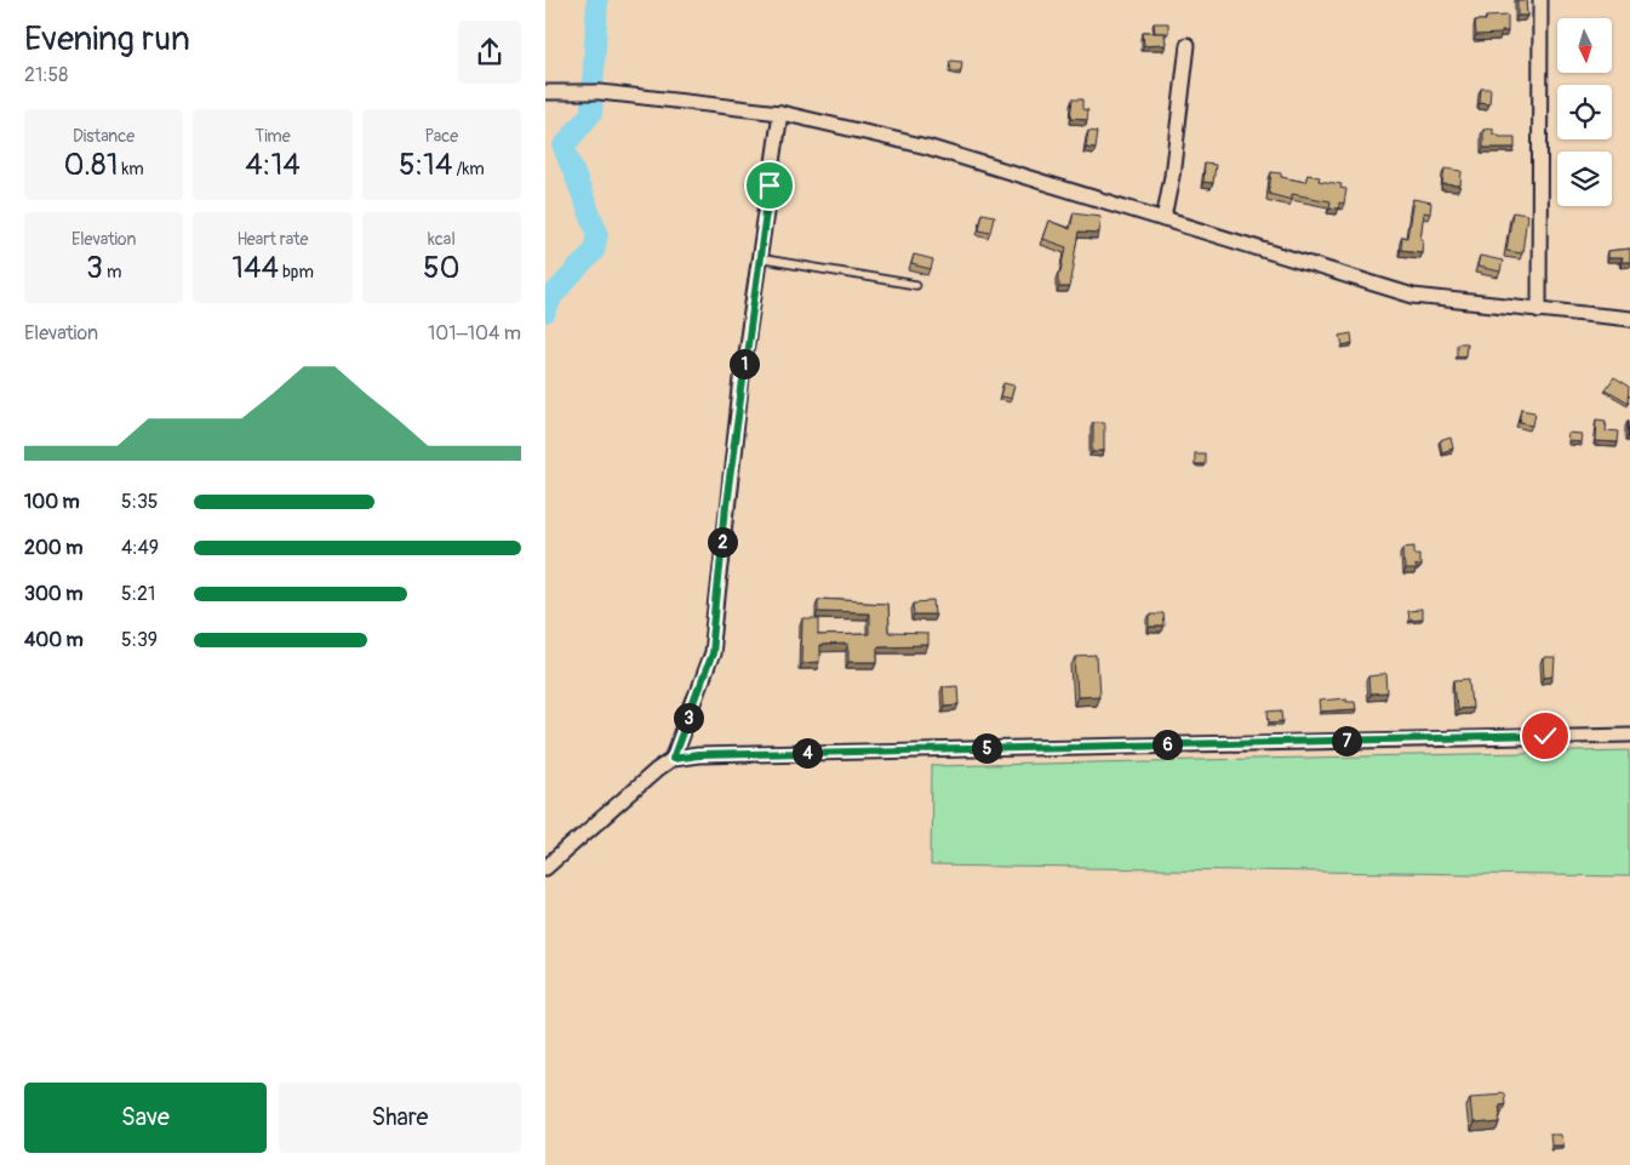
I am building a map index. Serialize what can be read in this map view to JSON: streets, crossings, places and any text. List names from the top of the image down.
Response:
{
  "north": "bottom",
  "page": {
    "heading": ["Evening run", "21:58"],
    "stats": [
      ["Distance", "0.81 km"],
      ["Time", "4:14"],
      ["Pace", "5:14 /km"],
      ["Elevation", "3 m"],
      ["Heart rate", "144 bpm"],
      ["kcal", "50"]
    ],
    "chart": ["Elevation", "101–104 m"],
    "pins": [
      "1",
      "2",
      "3",
      "7",
      "6",
      "5",
      "4"
    ],
    "list": [
      {
        "name": "100 m",
        "note": "5:35"
      },
      {
        "name": "200 m",
        "note": "4:49"
      },
      {
        "name": "300 m",
        "note": "5:21"
      },
      {
        "name": "400 m",
        "note": "5:39"
      }
    ],
    "buttons": ["Save", "Share"]
  }
}
